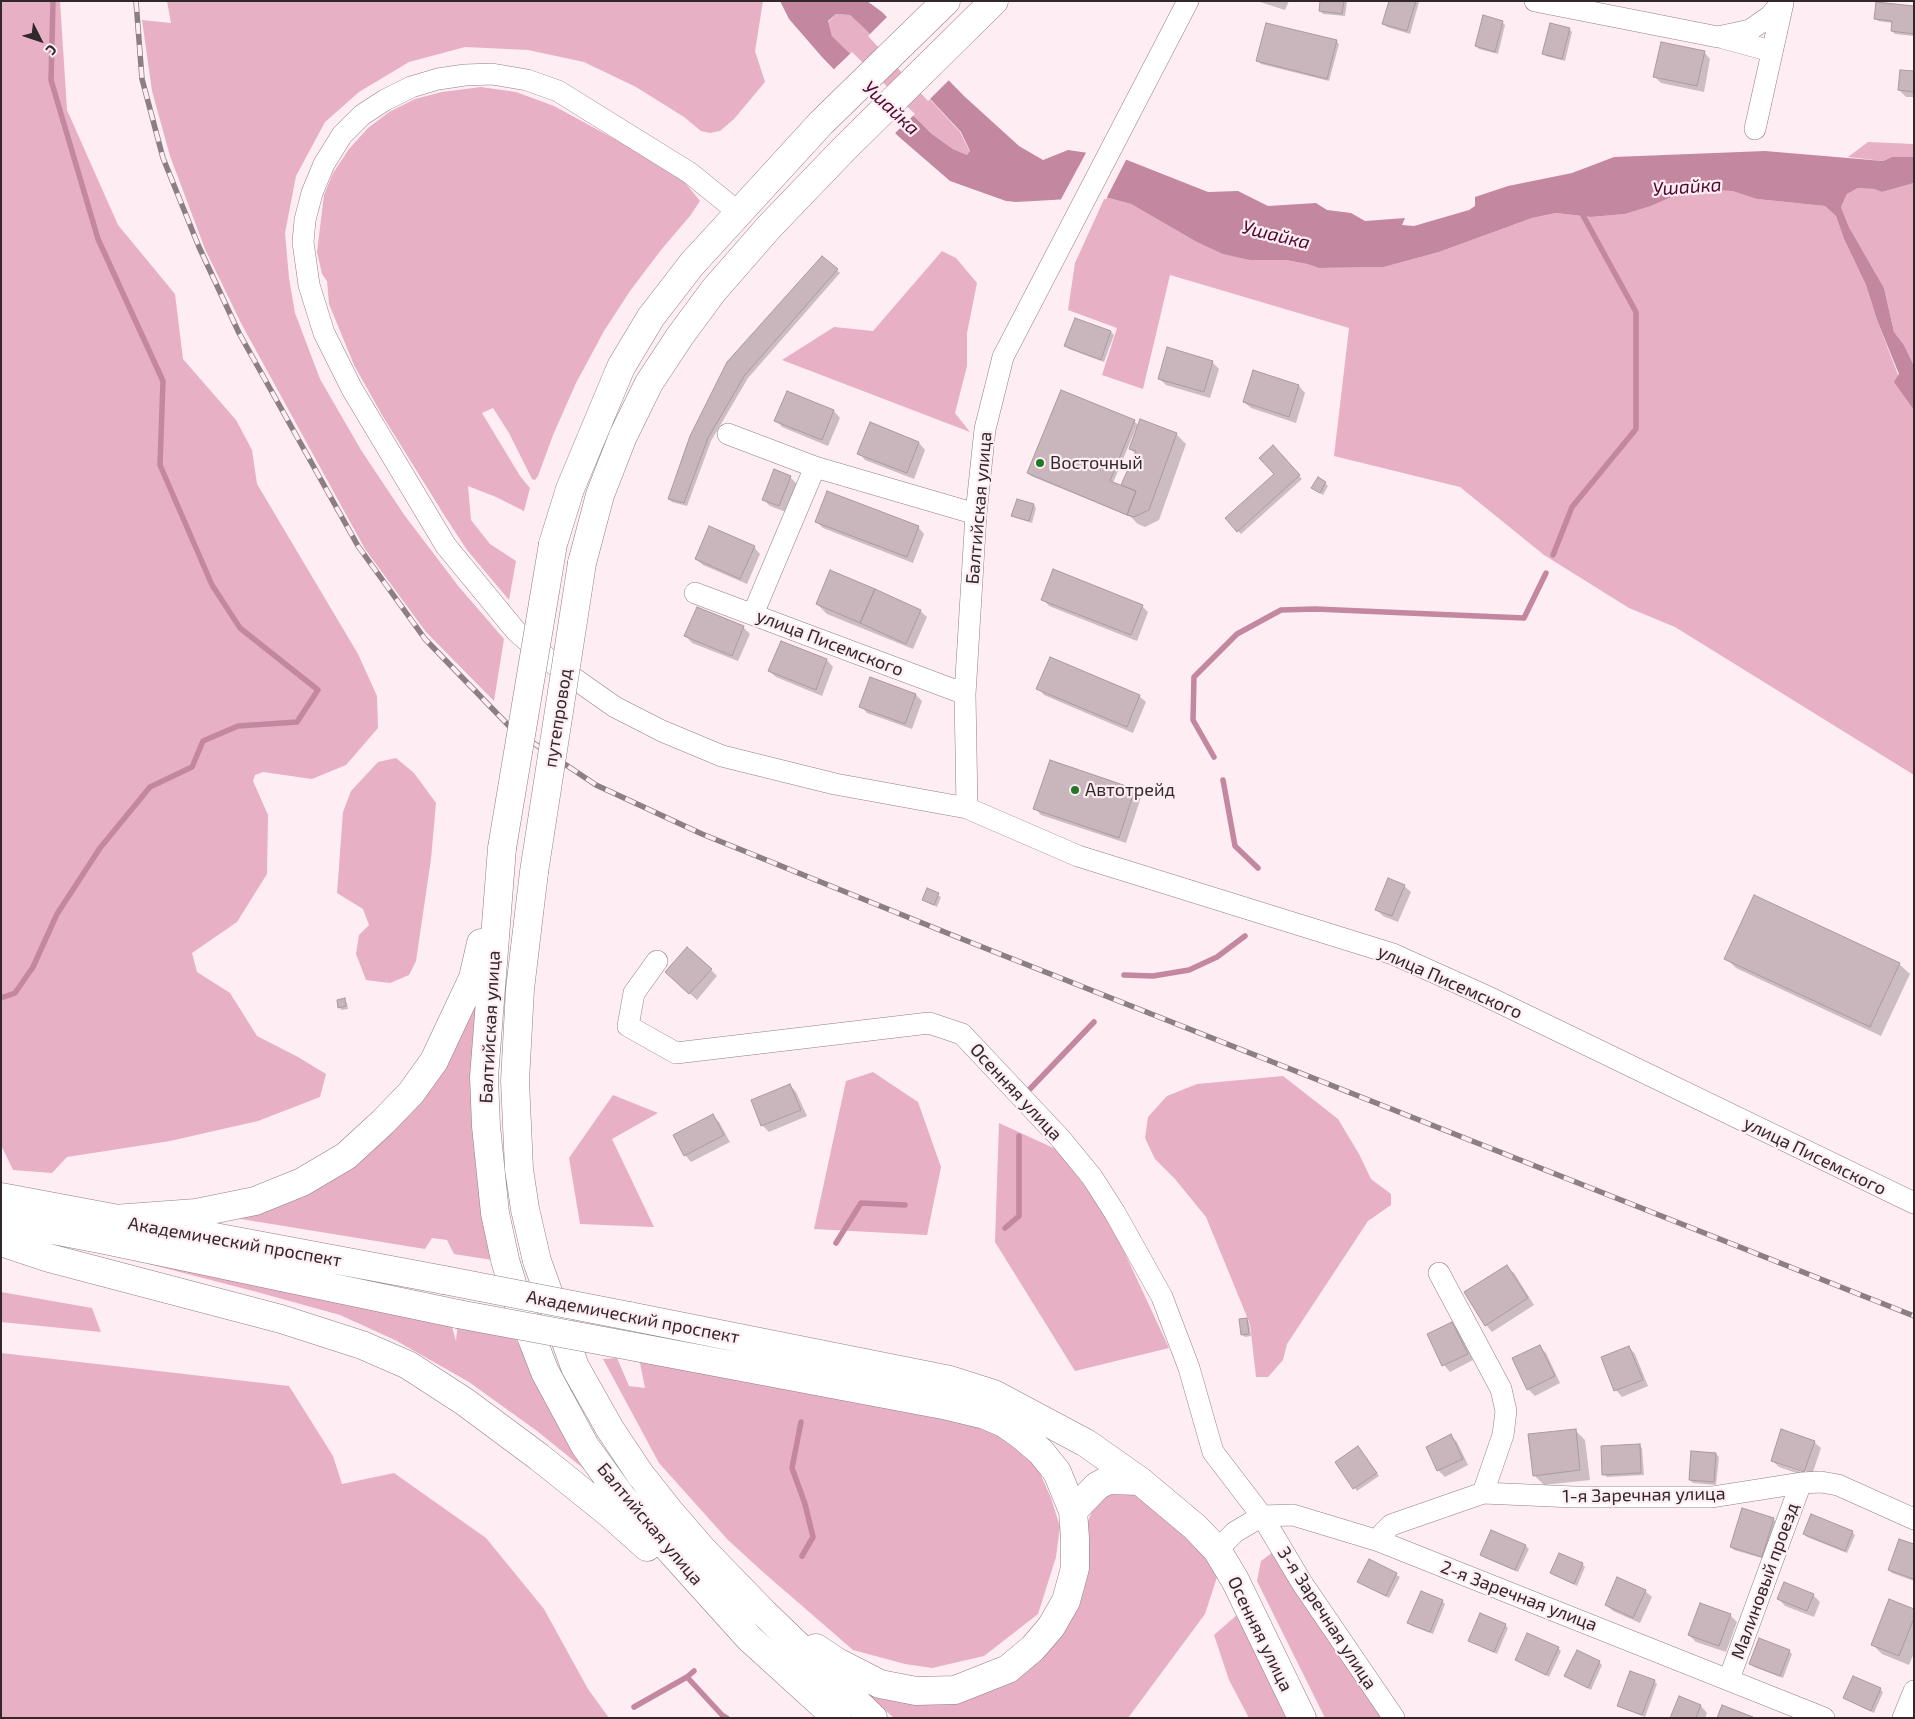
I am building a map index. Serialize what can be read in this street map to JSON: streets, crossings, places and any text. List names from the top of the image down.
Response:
{
  "streets": {
    "main road": [
      "Балтийская улица",
      "путепровод",
      "Осенняя улица",
      "Академический проспект"
    ],
    "street": [
      "улица Писемского",
      "1-я Заречная улица",
      "Малиновый проезд",
      "2-я Заречная улица",
      "3-я Заречная улица"
    ]
  },
  "crossings": [
    ["Балтийская улица", "улица Писемского"],
    ["Балтийская улица", "путепровод"],
    ["Балтийская улица", "Академический проспект"],
    ["улица Писемского", "путепровод"],
    ["Осенняя улица", "Академический проспект"],
    ["Осенняя улица", "2-я Заречная улица"],
    ["Осенняя улица", "3-я Заречная улица"],
    ["Академический проспект", "2-я Заречная улица"],
    ["1-я Заречная улица", "Малиновый проезд"],
    ["1-я Заречная улица", "2-я Заречная улица"],
    ["Малиновый проезд", "2-я Заречная улица"],
    ["2-я Заречная улица", "3-я Заречная улица"]
  ],
  "water": ["Ушайка"],
  "places": ["Восточный", "Автотрейд"],
  "north": "bottom right"
}
